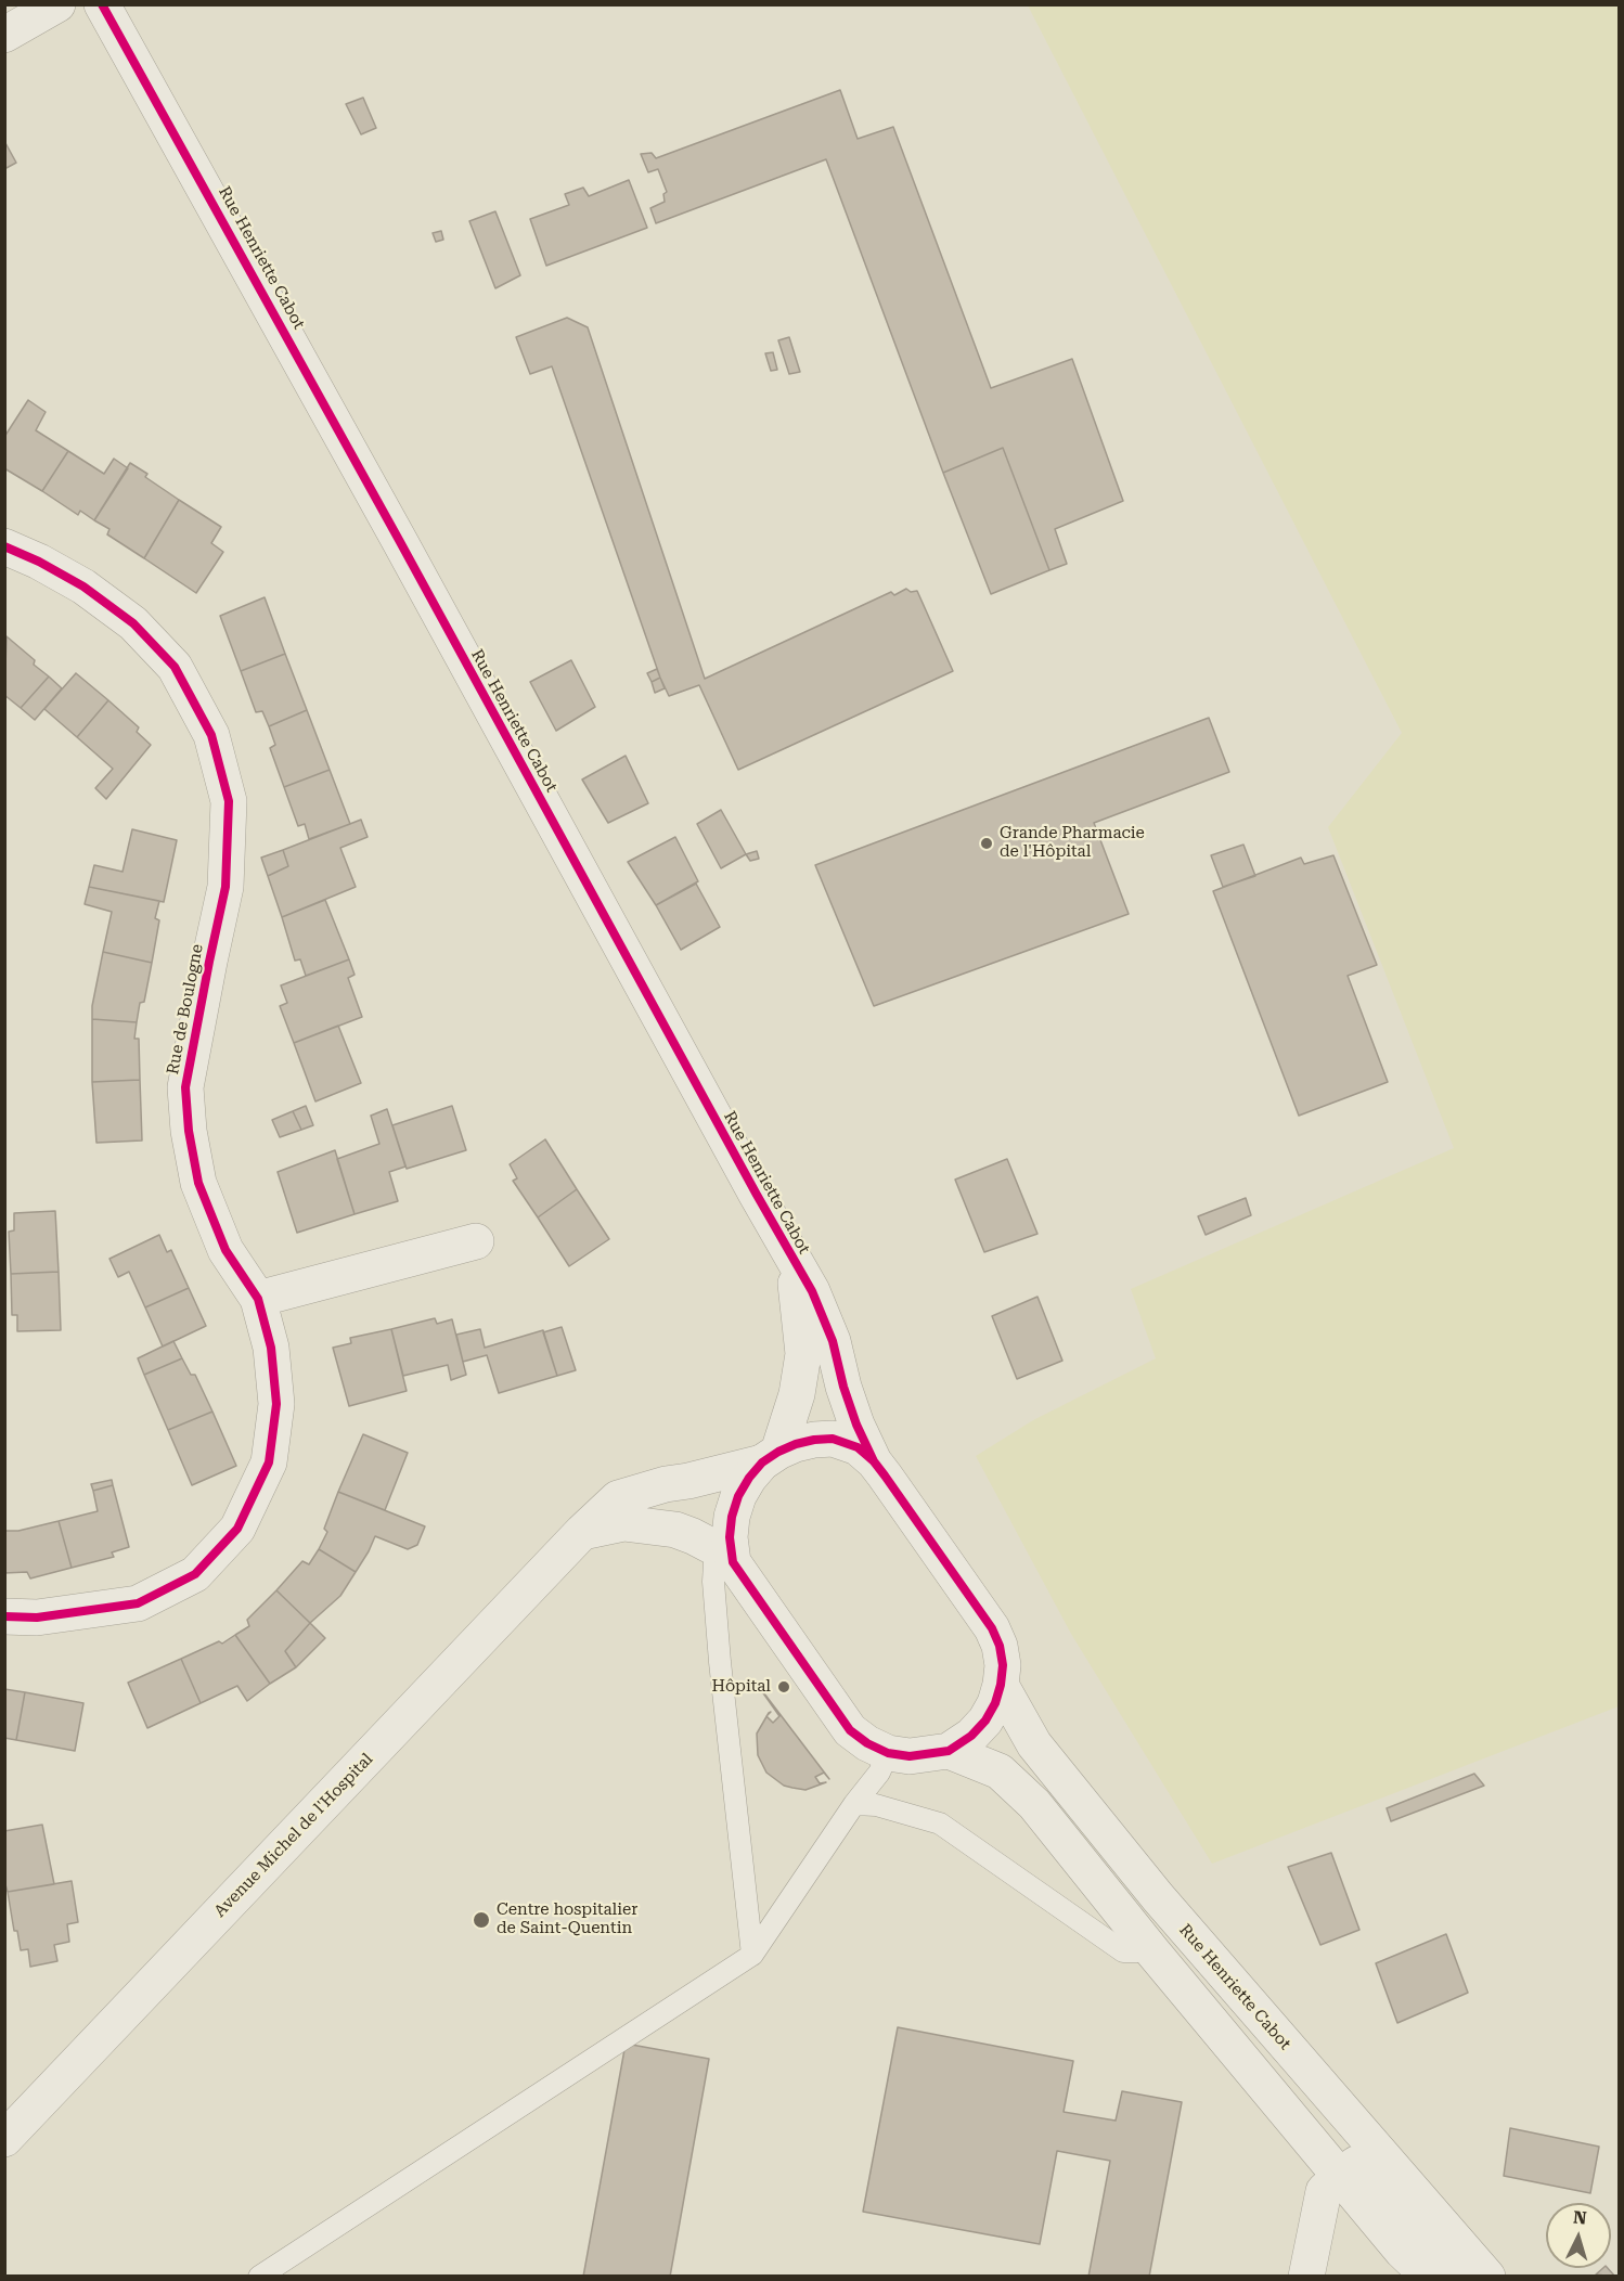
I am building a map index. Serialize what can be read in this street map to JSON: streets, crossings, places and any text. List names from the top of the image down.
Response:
{
  "streets": {
    "street": ["Rue Henriette Cabot", "Rue de Boulogne", "Avenue Michel de l'Hospital"]
  },
  "crossings": [
    ["Rue Henriette Cabot", "Avenue Michel de l'Hospital"]
  ],
  "places": ["Grande Pharmacie de l'Hôpital", "Hôpital", "Centre hospitalier de Saint-Quentin"],
  "north": "top"
}
